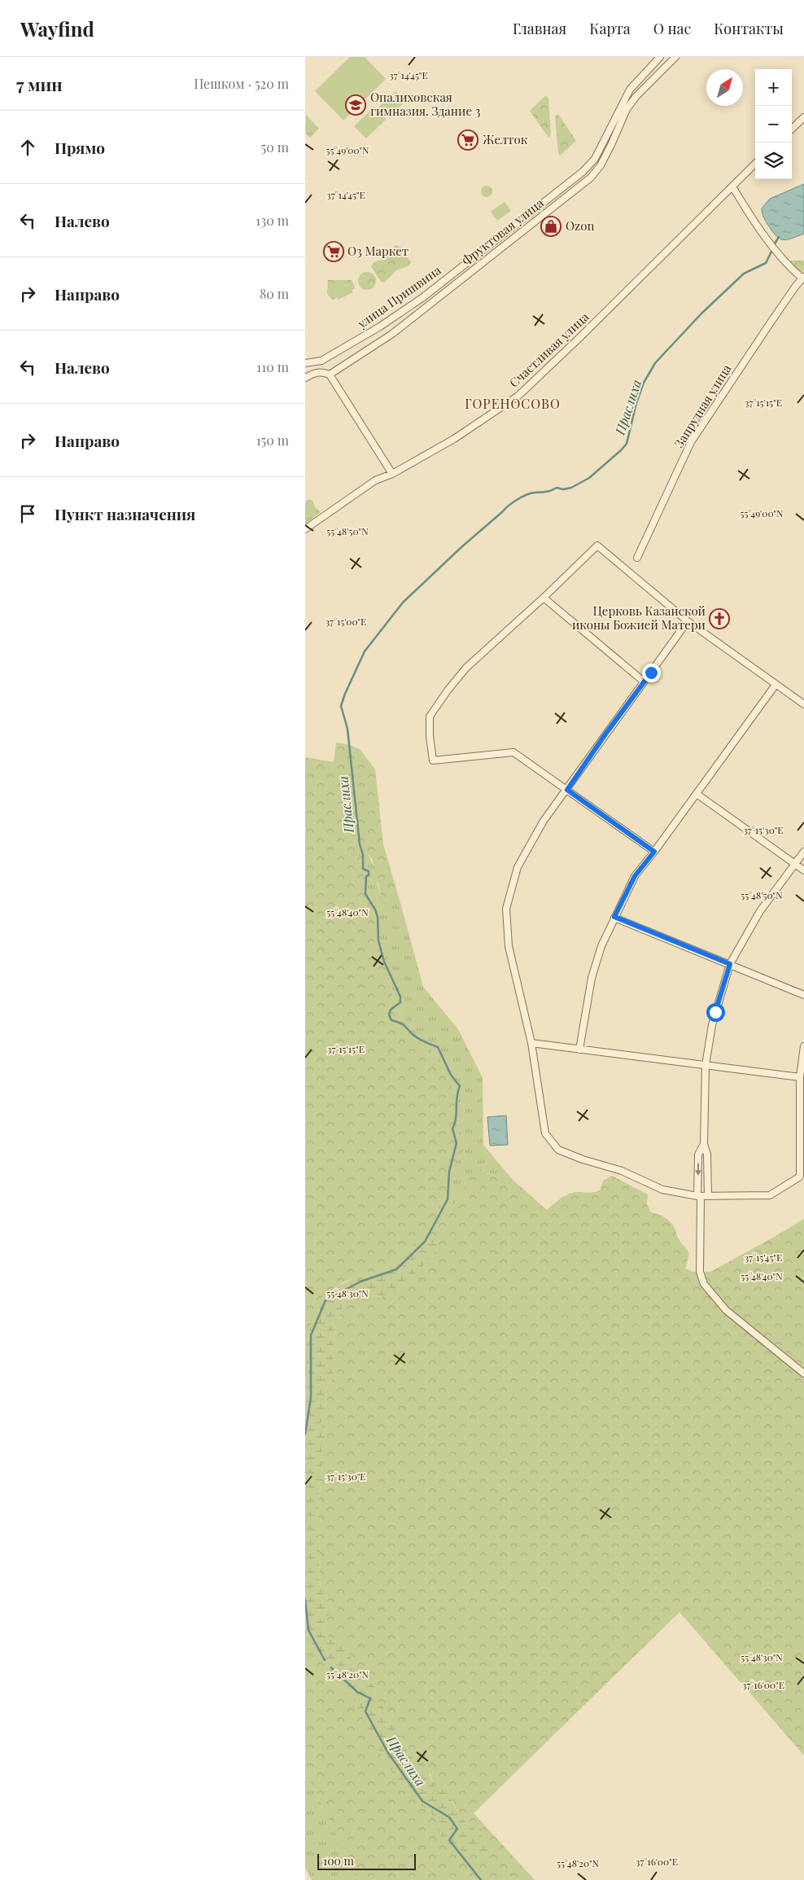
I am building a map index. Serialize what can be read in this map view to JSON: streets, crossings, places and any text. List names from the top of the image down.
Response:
{
  "streets": {
    "street": [
      "Фруктовая улица",
      "улица Пришвина",
      "Счастливая улица",
      "Запрудная улица"
    ]
  },
  "districts": ["ГОРЕНОСОВО"],
  "water": ["Праслиха"],
  "places": {
    "school or university": ["Опалиховская гимназия. Здание 3"],
    "supermarket": ["Желток", "О3 Маркет"],
    "shop": ["Ozon"],
    "church": ["Церковь Казанской иконы Божией Матери"]
  },
  "scale_bar": "100 m",
  "north": "top right",
  "page": {
    "header": "Wayfind",
    "nav": [
      "Главная",
      "Карта",
      "О нас",
      "Контакты"
    ],
    "heading": ["7 мин", "Пешком · 520 m"],
    "map_buttons": ["+", "−"],
    "list": [
      ["Прямо", "50 m"],
      ["Налево", "130 m"],
      ["Направо", "80 m"],
      ["Налево", "110 m"],
      ["Направо", "150 m"],
      "Пункт назначения"
    ],
    "scale": "100 m"
  },
  "coordinates": [
    "37°14'45\"E",
    "55°49'00\"N",
    "37°15'15\"E",
    "55°48'50\"N",
    "37°15'00\"E",
    "37°15'30\"E",
    "55°48'40\"N",
    "37°15'45\"E",
    "55°48'30\"N",
    "55°48'20\"N",
    "37°16'00\"E"
  ]
}
